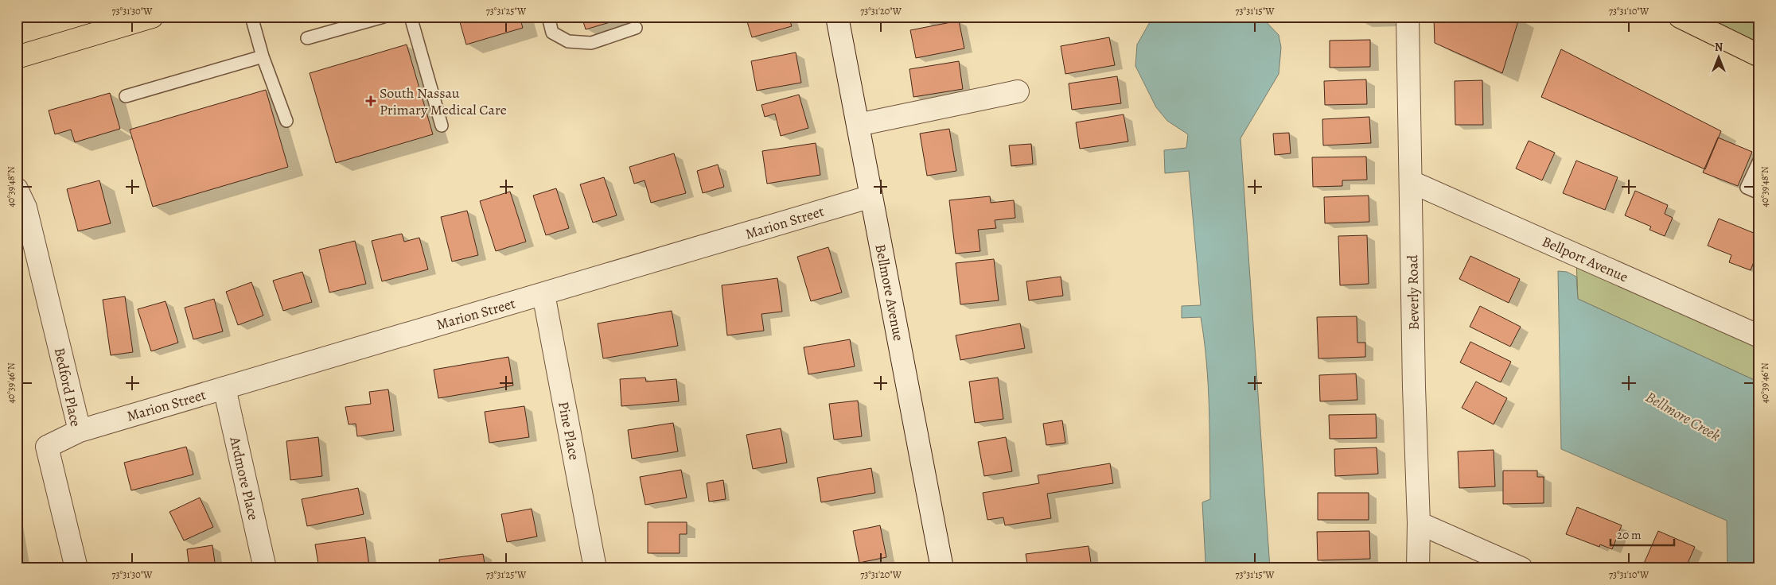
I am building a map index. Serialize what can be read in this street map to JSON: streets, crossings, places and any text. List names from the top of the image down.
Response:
{
  "streets": {
    "street": [
      "Marion Street",
      "Bellport Avenue",
      "Bellmore Avenue",
      "Beverly Road",
      "Bedford Place",
      "Pine Place",
      "Ardmore Place"
    ]
  },
  "crossings": [
    ["Marion Street", "Bellmore Avenue"],
    ["Marion Street", "Bedford Place"],
    ["Marion Street", "Pine Place"],
    ["Marion Street", "Ardmore Place"],
    ["Bellport Avenue", "Beverly Road"]
  ],
  "water": ["Bellmore Creek"],
  "places": {
    "health": ["South Nassau Primary Medical Care"]
  },
  "scale_bar": "20 m",
  "north": "top",
  "coordinates": [
    "73°31'30\"W",
    "73°31'25\"W",
    "73°31'20\"W",
    "73°31'15\"W",
    "73°31'10\"W",
    "40°39'48\"N",
    "40°39'46\"N"
  ]
}
